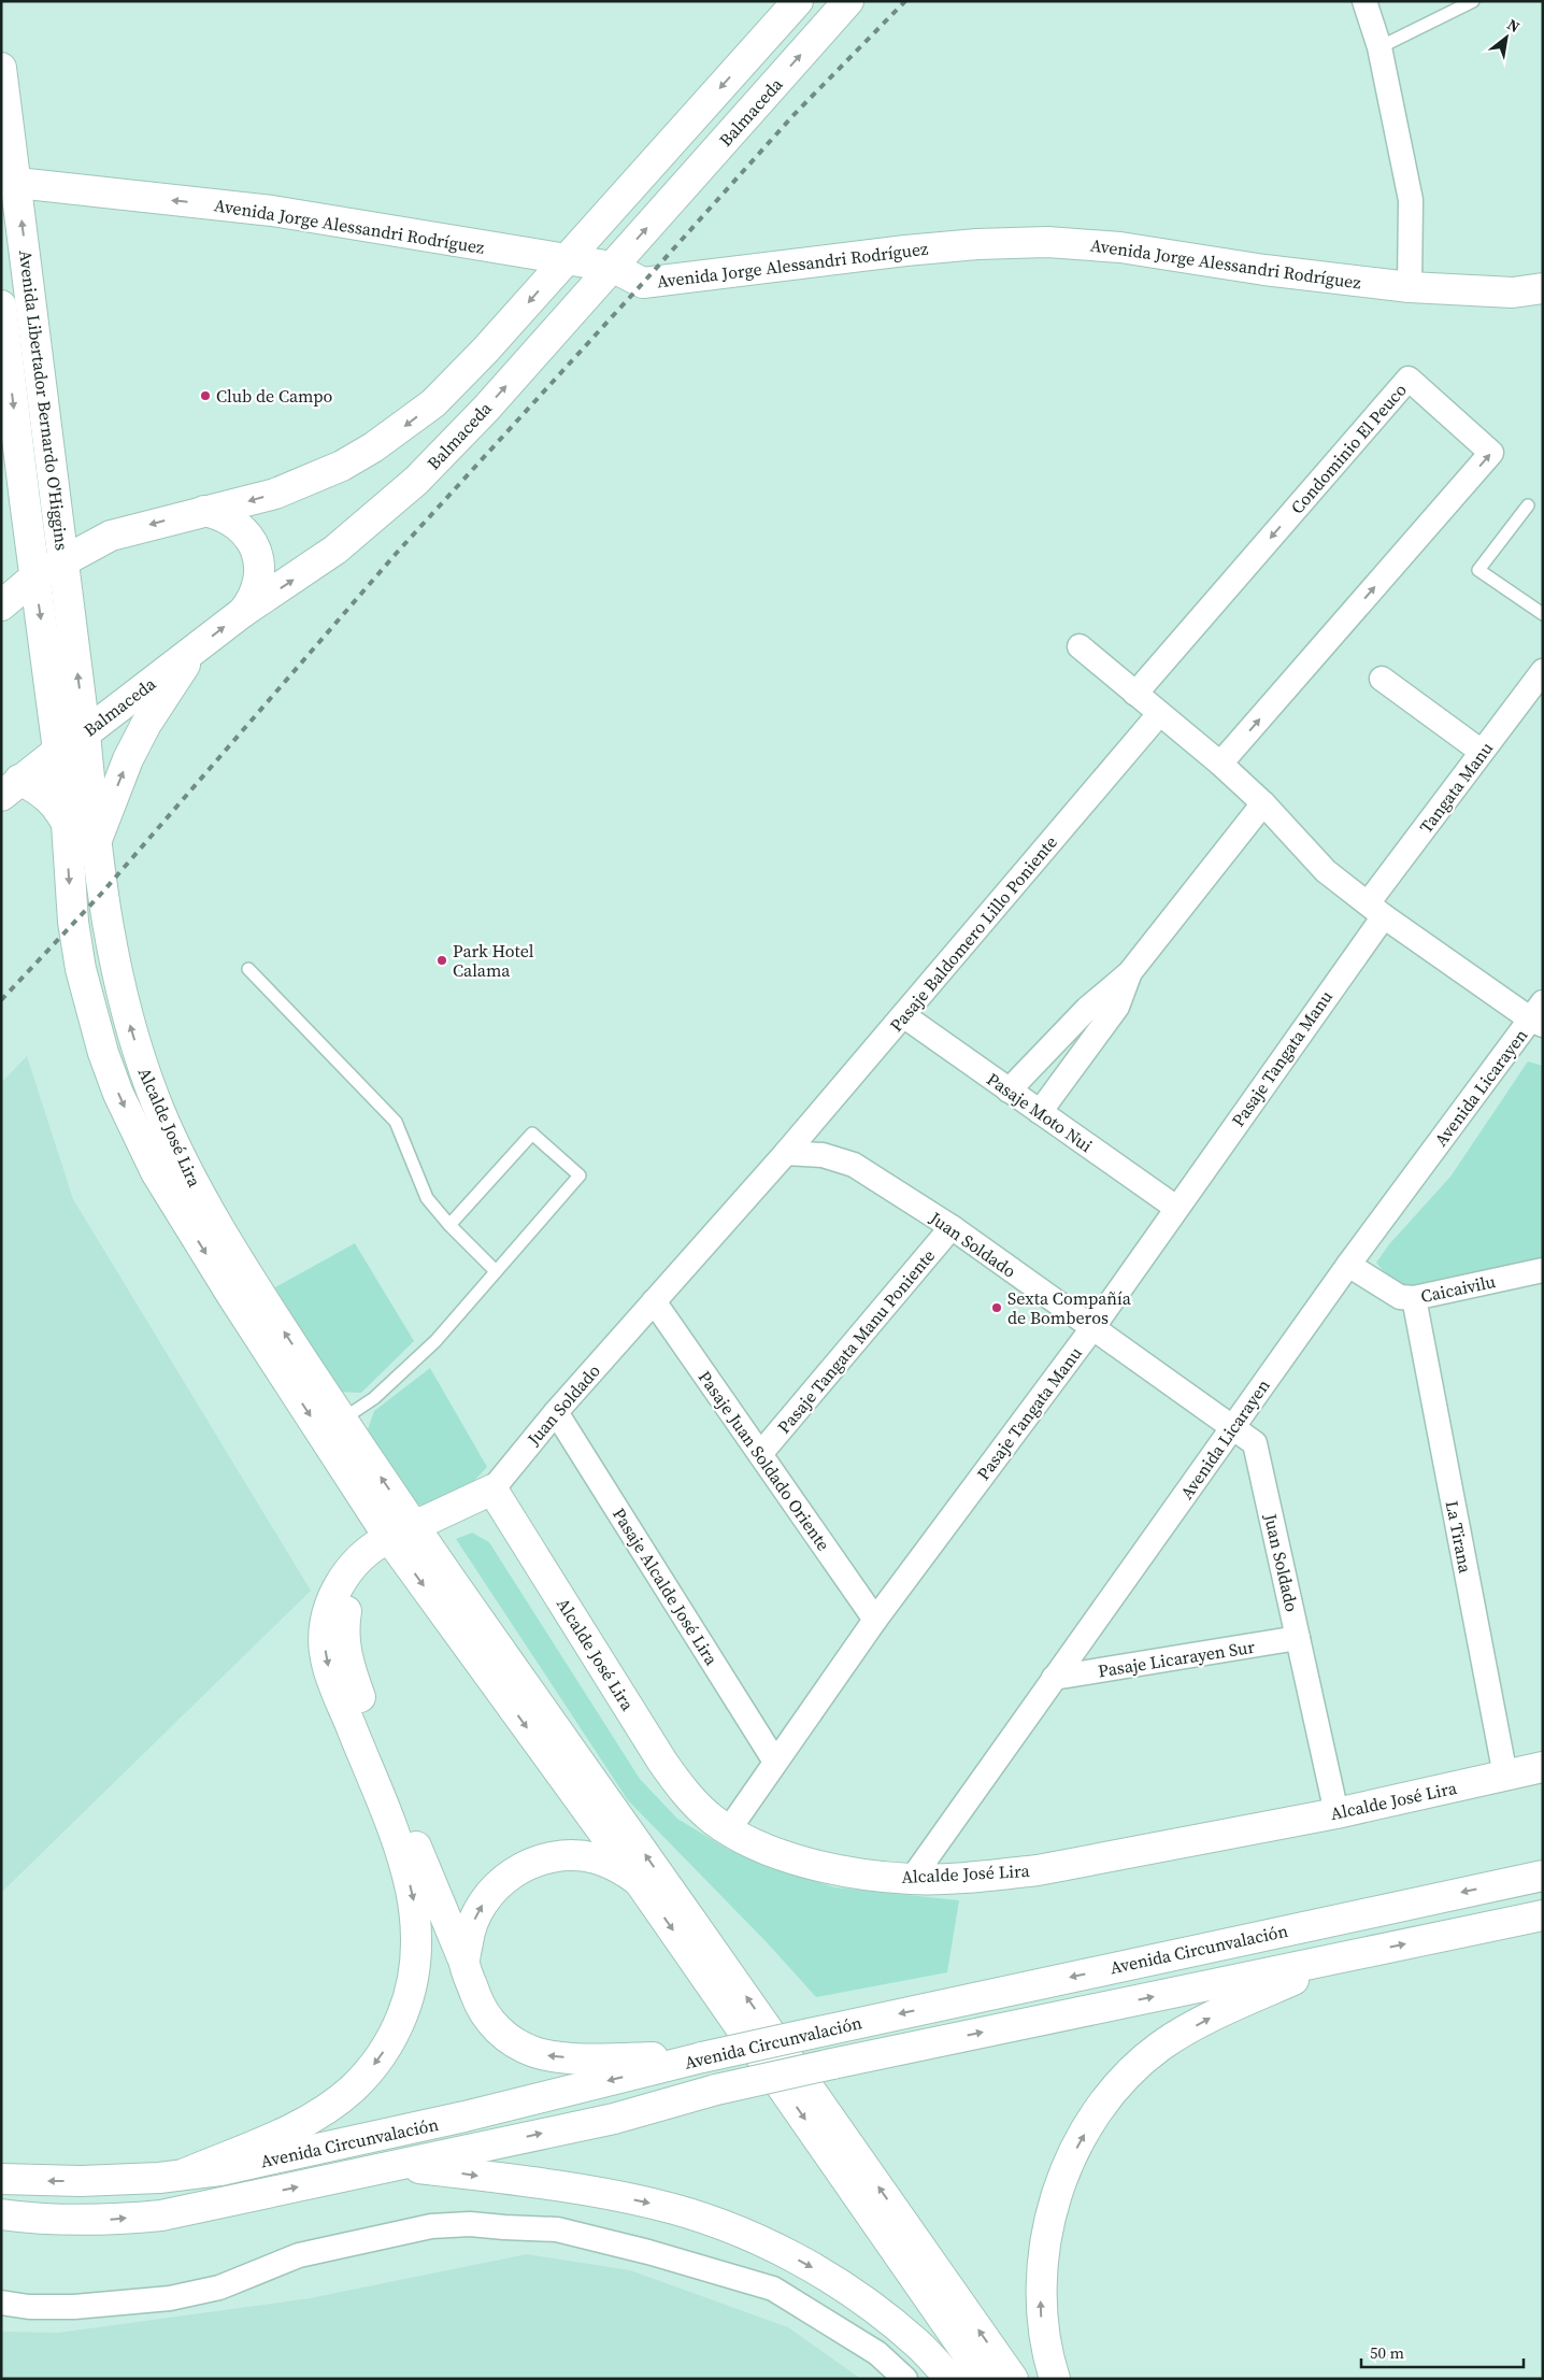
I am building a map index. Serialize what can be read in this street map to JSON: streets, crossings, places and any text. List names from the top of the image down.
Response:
{
  "streets": {
    "main road": [
      "Balmaceda",
      "Avenida Jorge Alessandri Rodríguez",
      "Avenida Libertador Bernardo O'Higgins",
      "Alcalde José Lira",
      "Avenida Circunvalación"
    ],
    "street": [
      "Condominio El Peuco",
      "Tangata Manu",
      "Pasaje Baldomero Lillo Poniente",
      "Pasaje Tangata Manu",
      "Avenida Licarayen",
      "Pasaje Moto Nui",
      "Juan Soldado",
      "Caicaivilu",
      "Pasaje Tangata Manu Poniente",
      "Pasaje Juan Soldado Oriente",
      "La Tirana",
      "Pasaje Alcalde José Lira",
      "Pasaje Licarayen Sur"
    ]
  },
  "crossings": [
    ["Balmaceda", "Avenida Jorge Alessandri Rodríguez"],
    ["Balmaceda", "Avenida Libertador Bernardo O'Higgins"],
    ["Balmaceda", "Alcalde José Lira"],
    ["Avenida Jorge Alessandri Rodríguez", "Avenida Libertador Bernardo O'Higgins"],
    ["Avenida Libertador Bernardo O'Higgins", "Alcalde José Lira"],
    ["Tangata Manu", "Pasaje Tangata Manu"],
    ["Pasaje Baldomero Lillo Poniente", "Pasaje Moto Nui"],
    ["Pasaje Baldomero Lillo Poniente", "Juan Soldado"],
    ["Pasaje Tangata Manu", "Pasaje Moto Nui"],
    ["Pasaje Tangata Manu", "Alcalde José Lira"],
    ["Pasaje Tangata Manu", "Juan Soldado"],
    ["Pasaje Tangata Manu", "Pasaje Juan Soldado Oriente"],
    ["Pasaje Tangata Manu", "Pasaje Alcalde José Lira"],
    ["Avenida Licarayen", "Alcalde José Lira"],
    ["Avenida Licarayen", "Juan Soldado"],
    ["Avenida Licarayen", "Caicaivilu"],
    ["Avenida Licarayen", "Pasaje Licarayen Sur"],
    ["Alcalde José Lira", "Juan Soldado"],
    ["Alcalde José Lira", "La Tirana"],
    ["Juan Soldado", "Pasaje Tangata Manu Poniente"],
    ["Juan Soldado", "Pasaje Juan Soldado Oriente"],
    ["Juan Soldado", "Pasaje Alcalde José Lira"],
    ["Juan Soldado", "Pasaje Licarayen Sur"],
    ["Caicaivilu", "La Tirana"],
    ["Pasaje Tangata Manu Poniente", "Pasaje Juan Soldado Oriente"]
  ],
  "one_way": ["Avenida Jorge Alessandri Rodríguez"],
  "places": ["Club de Campo", "Park Hotel Calama", "Sexta Compañía de Bomberos"],
  "scale_bar": "50 m",
  "north": "top right"
}
